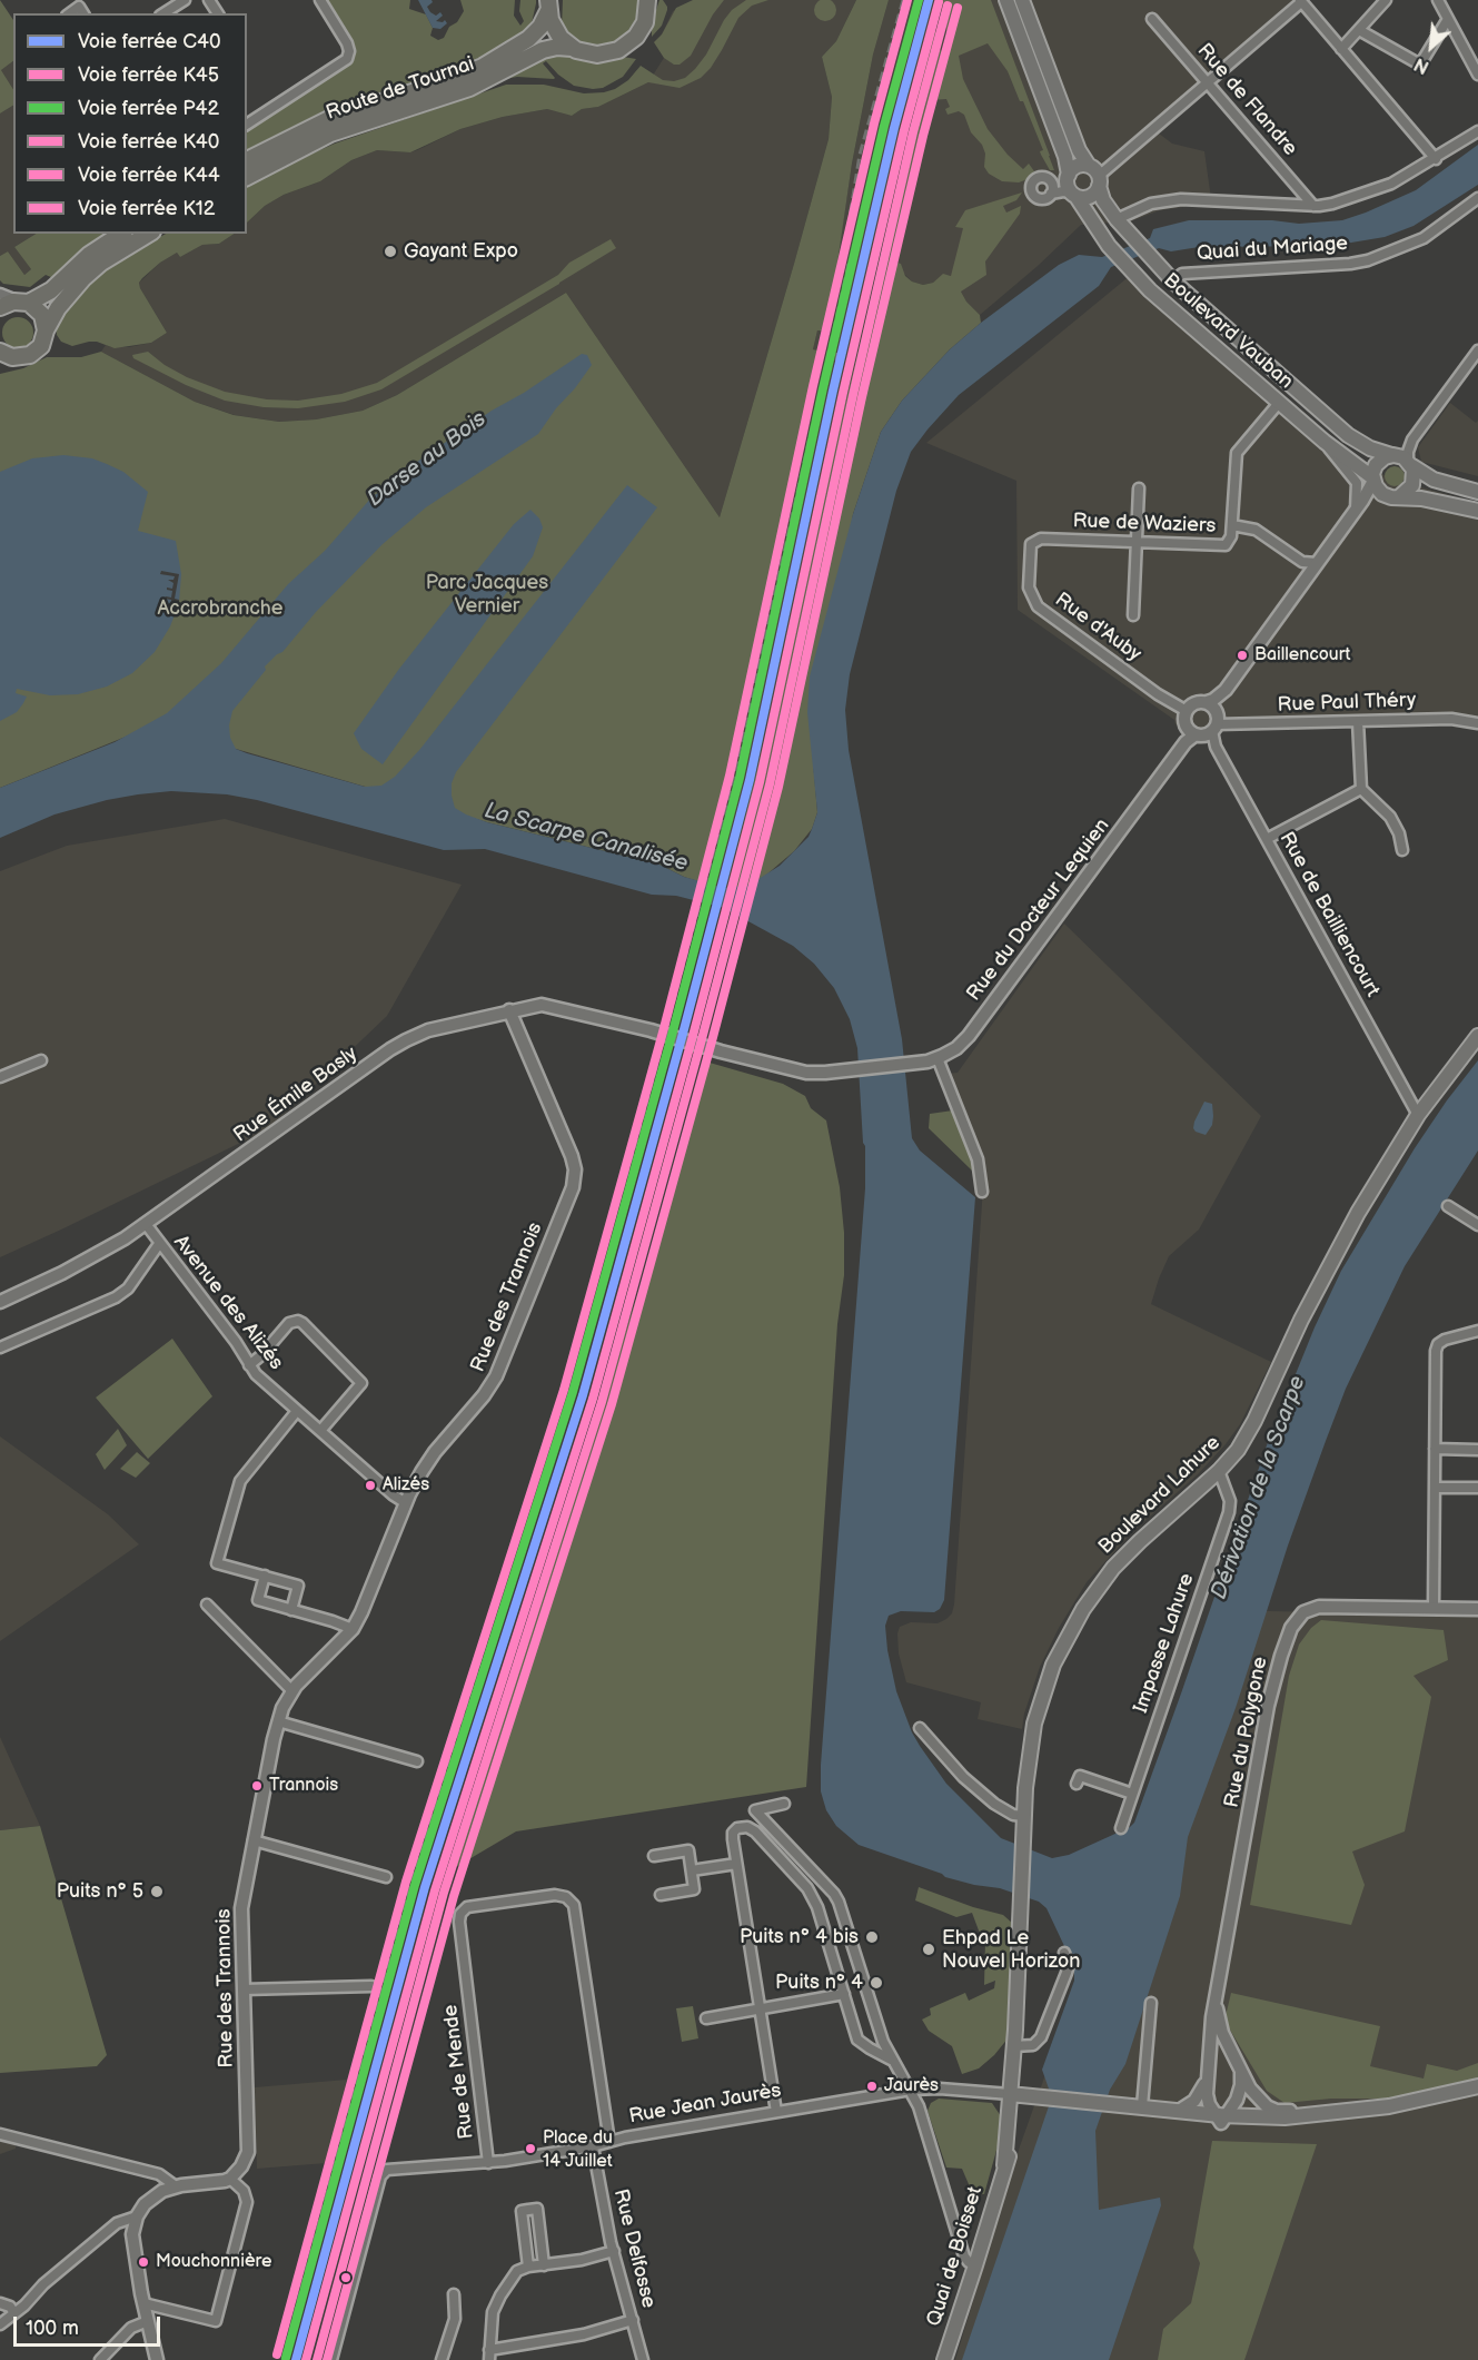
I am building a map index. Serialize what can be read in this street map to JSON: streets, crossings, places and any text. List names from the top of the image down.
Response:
{
  "streets": {
    "main road": [
      "Route de Tournai",
      "Boulevard Vauban",
      "Boulevard Lahure",
      "Rue Jean Jaurès",
      "Quai de Boisset"
    ],
    "street": [
      "Rue de Flandre",
      "Quai du Mariage",
      "Rue de Waziers",
      "Rue d'Auby",
      "Rue Paul Théry",
      "Rue du Docteur Lequien",
      "Rue de Bailliencourt",
      "Rue Émile Basly",
      "Rue des Trannois",
      "Avenue des Alizés",
      "Impasse Lahure",
      "Rue du Polygone",
      "Rue de Mende",
      "Rue Delfosse"
    ]
  },
  "crossings": [
    ["Quai du Mariage", "Boulevard Vauban"],
    ["Rue de Waziers", "Rue d'Auby"],
    ["Rue d'Auby", "Rue Paul Théry"],
    ["Rue d'Auby", "Rue du Docteur Lequien"],
    ["Rue d'Auby", "Rue de Bailliencourt"],
    ["Rue Paul Théry", "Rue du Docteur Lequien"],
    ["Rue Paul Théry", "Rue de Bailliencourt"],
    ["Rue du Docteur Lequien", "Rue de Bailliencourt"],
    ["Rue du Docteur Lequien", "Rue Émile Basly"],
    ["Rue de Bailliencourt", "Boulevard Lahure"],
    ["Rue Émile Basly", "Rue des Trannois"],
    ["Rue Émile Basly", "Avenue des Alizés"],
    ["Rue des Trannois", "Avenue des Alizés"],
    ["Boulevard Lahure", "Impasse Lahure"],
    ["Boulevard Lahure", "Rue Jean Jaurès"],
    ["Boulevard Lahure", "Quai de Boisset"],
    ["Rue de Mende", "Rue Jean Jaurès"],
    ["Rue Jean Jaurès", "Rue Delfosse"],
    ["Rue Jean Jaurès", "Quai de Boisset"]
  ],
  "water": ["Darse au Bois", "La Scarpe Canalisée", "Dérivation de la Scarpe"],
  "parks": ["Parc Jacques Vernier", "Accrobranche"],
  "places": [
    "Gayant Expo",
    "Baillencourt",
    "Alizés",
    "Trannois",
    "Puits n° 5",
    "Puits n° 4 bis",
    "Ehpad Le Nouvel Horizon",
    "Puits n° 4",
    "Jaurès",
    "Place du 14 Juillet",
    "Mouchonnière"
  ],
  "lines": [
    "rail line C40",
    "rail line P42",
    "rail line K44",
    "rail line K45",
    "rail line K40",
    "rail line K12"
  ],
  "legend": [
    "Voie ferrée C40",
    "Voie ferrée K45",
    "Voie ferrée P42",
    "Voie ferrée K40",
    "Voie ferrée K44",
    "Voie ferrée K12"
  ],
  "scale_bar": "100 m",
  "north": "bottom left"
}
